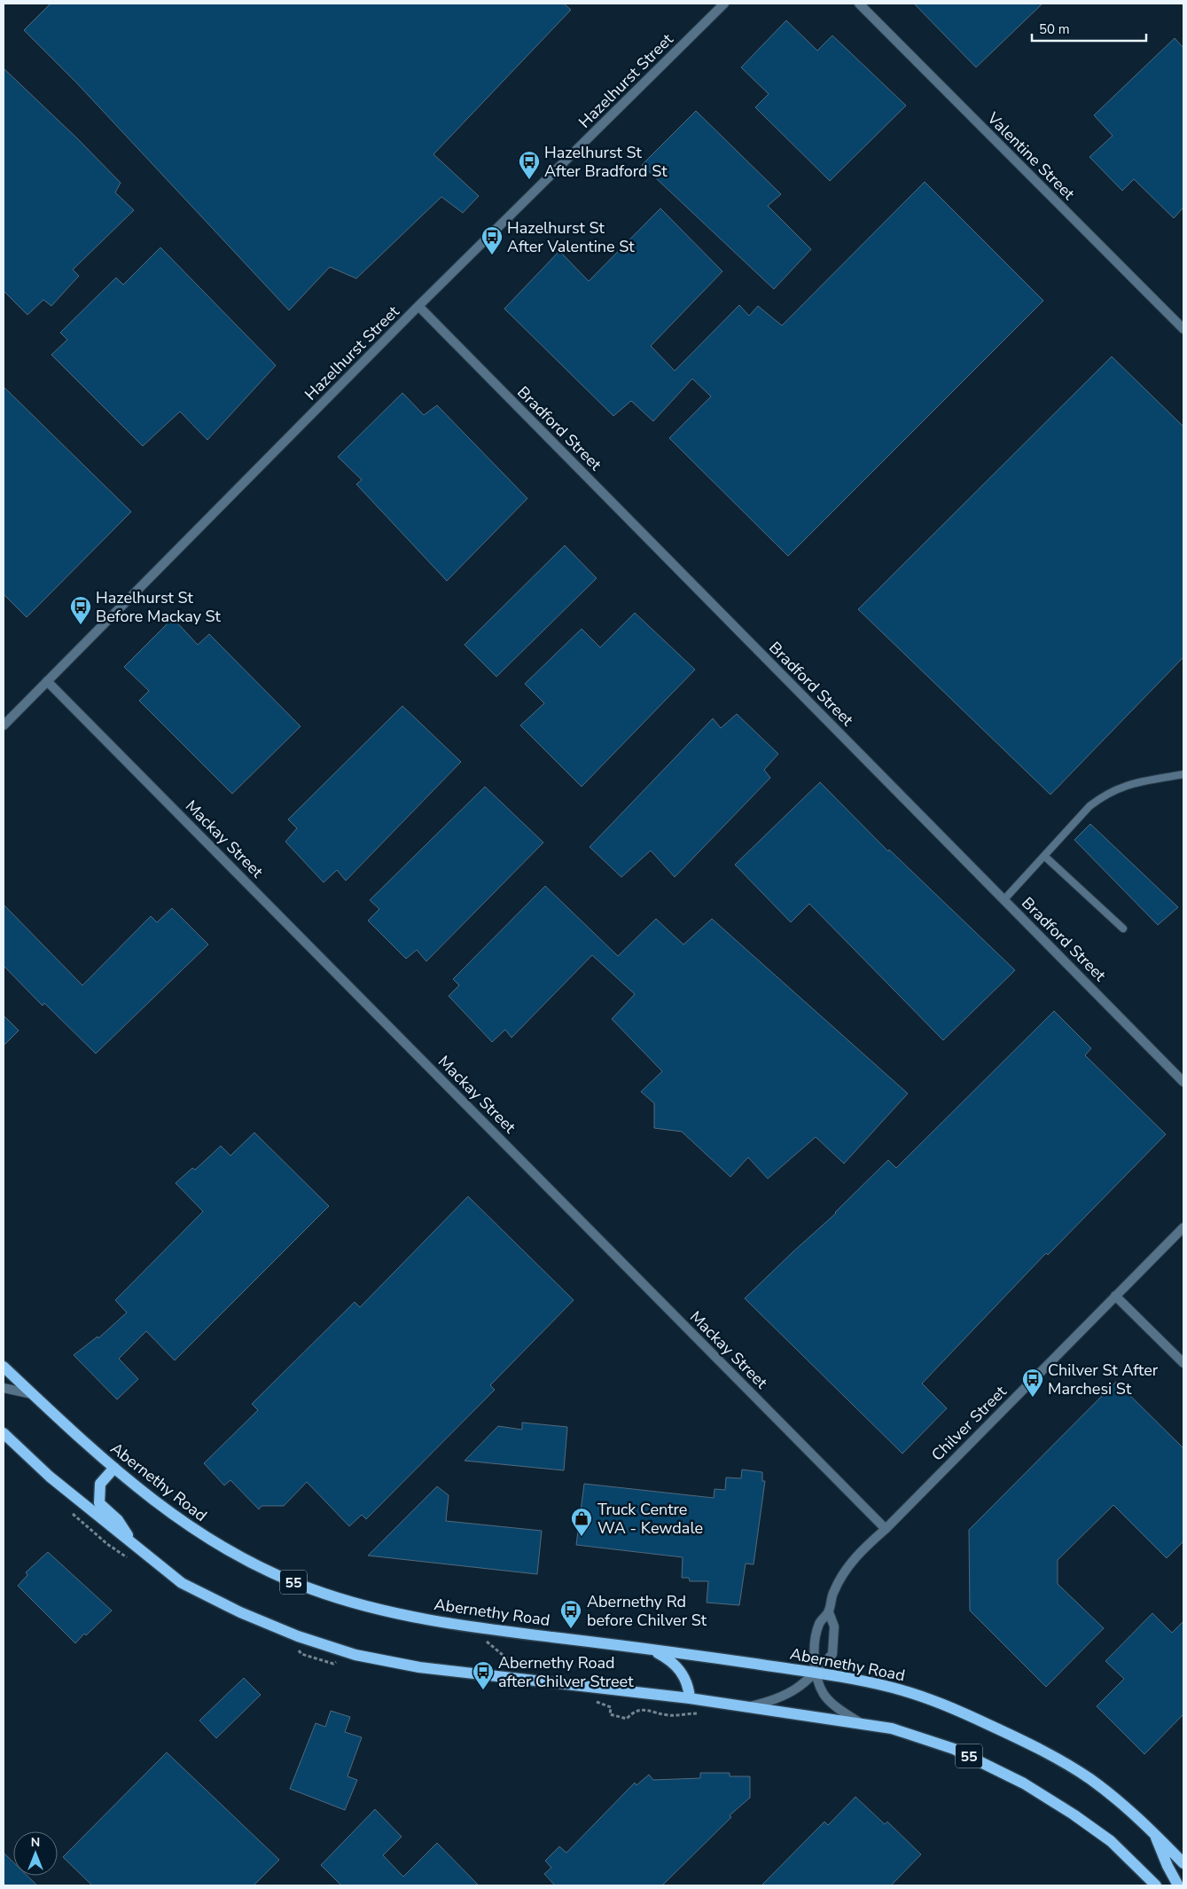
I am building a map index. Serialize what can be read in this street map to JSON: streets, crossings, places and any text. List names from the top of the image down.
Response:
{
  "streets": {
    "main road": ["Abernethy Road", "55"],
    "street": [
      "Hazelhurst Street",
      "Valentine Street",
      "Bradford Street",
      "Mackay Street",
      "Chilver Street"
    ]
  },
  "crossings": [
    ["Hazelhurst Street", "Bradford Street"],
    ["Hazelhurst Street", "Mackay Street"],
    ["Mackay Street", "Chilver Street"],
    ["Chilver Street", "Abernethy Road"],
    ["Chilver Street", "55"]
  ],
  "places": {
    "bus stop": [
      "Hazelhurst St After Bradford St",
      "Hazelhurst St After Valentine St",
      "Hazelhurst St Before Mackay St",
      "Chilver St After Marchesi St",
      "Abernethy Rd before Chilver St",
      "Abernethy Road after Chilver Street"
    ],
    "shop": ["Truck Centre WA - Kewdale"]
  },
  "scale_bar": "50 m",
  "north": "top"
}
